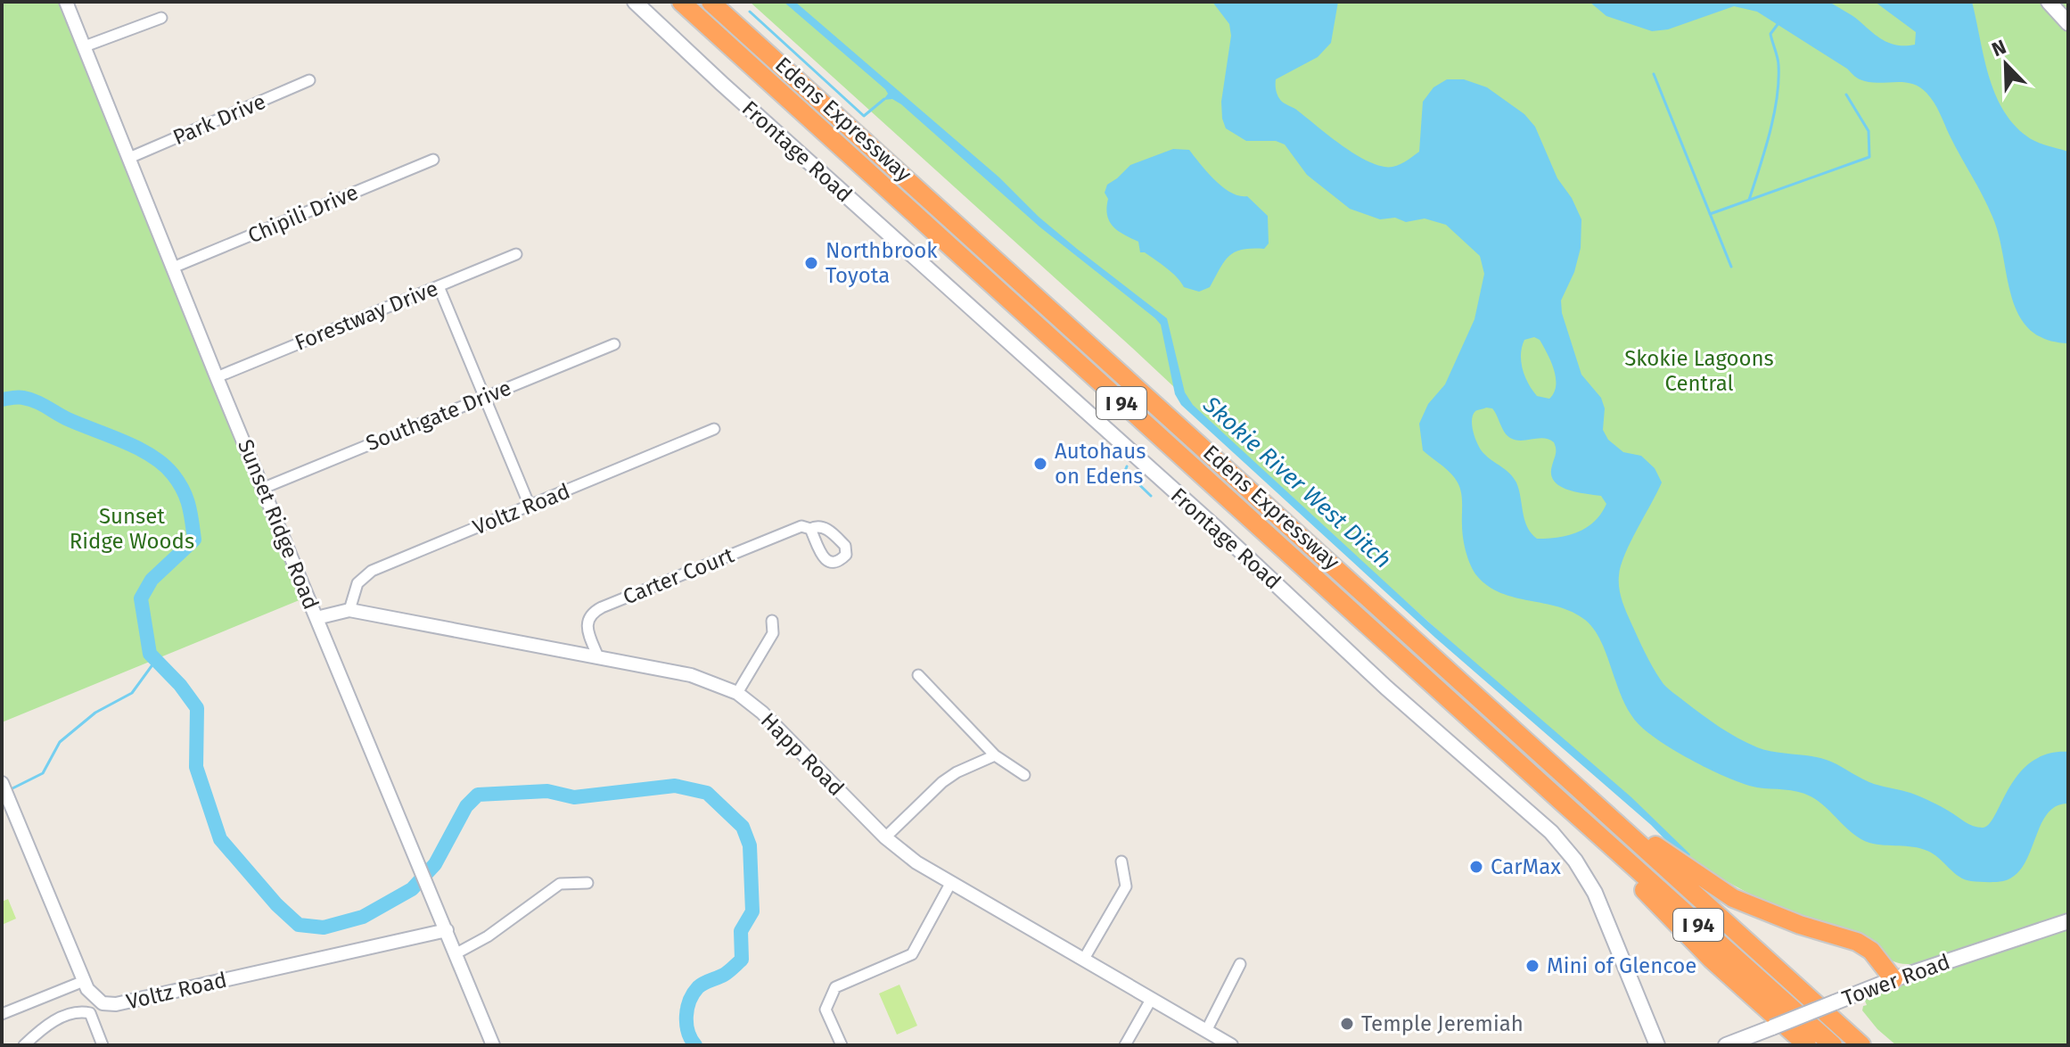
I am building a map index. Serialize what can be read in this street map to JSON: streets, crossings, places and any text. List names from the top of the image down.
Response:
{
  "streets": {
    "highway": ["Edens Expressway", "I 94"],
    "main road": ["Frontage Road", "Tower Road"],
    "street": [
      "Park Drive",
      "Chipili Drive",
      "Forestway Drive",
      "Southgate Drive",
      "Voltz Road",
      "Sunset Ridge Road",
      "Carter Court",
      "Happ Road"
    ]
  },
  "crossings": [
    ["Park Drive", "Sunset Ridge Road"],
    ["Chipili Drive", "Sunset Ridge Road"],
    ["Forestway Drive", "Sunset Ridge Road"],
    ["Southgate Drive", "Sunset Ridge Road"],
    ["Voltz Road", "Sunset Ridge Road"],
    ["Voltz Road", "Happ Road"],
    ["Sunset Ridge Road", "Happ Road"],
    ["Carter Court", "Happ Road"]
  ],
  "water": ["Skokie River West Ditch"],
  "parks": ["Skokie Lagoons Central", "Sunset Ridge Woods"],
  "places": [
    "Northbrook Toyota",
    "Autohaus on Edens",
    "CarMax",
    "Mini of Glencoe",
    "Temple Jeremiah"
  ],
  "north": "top left"
}
